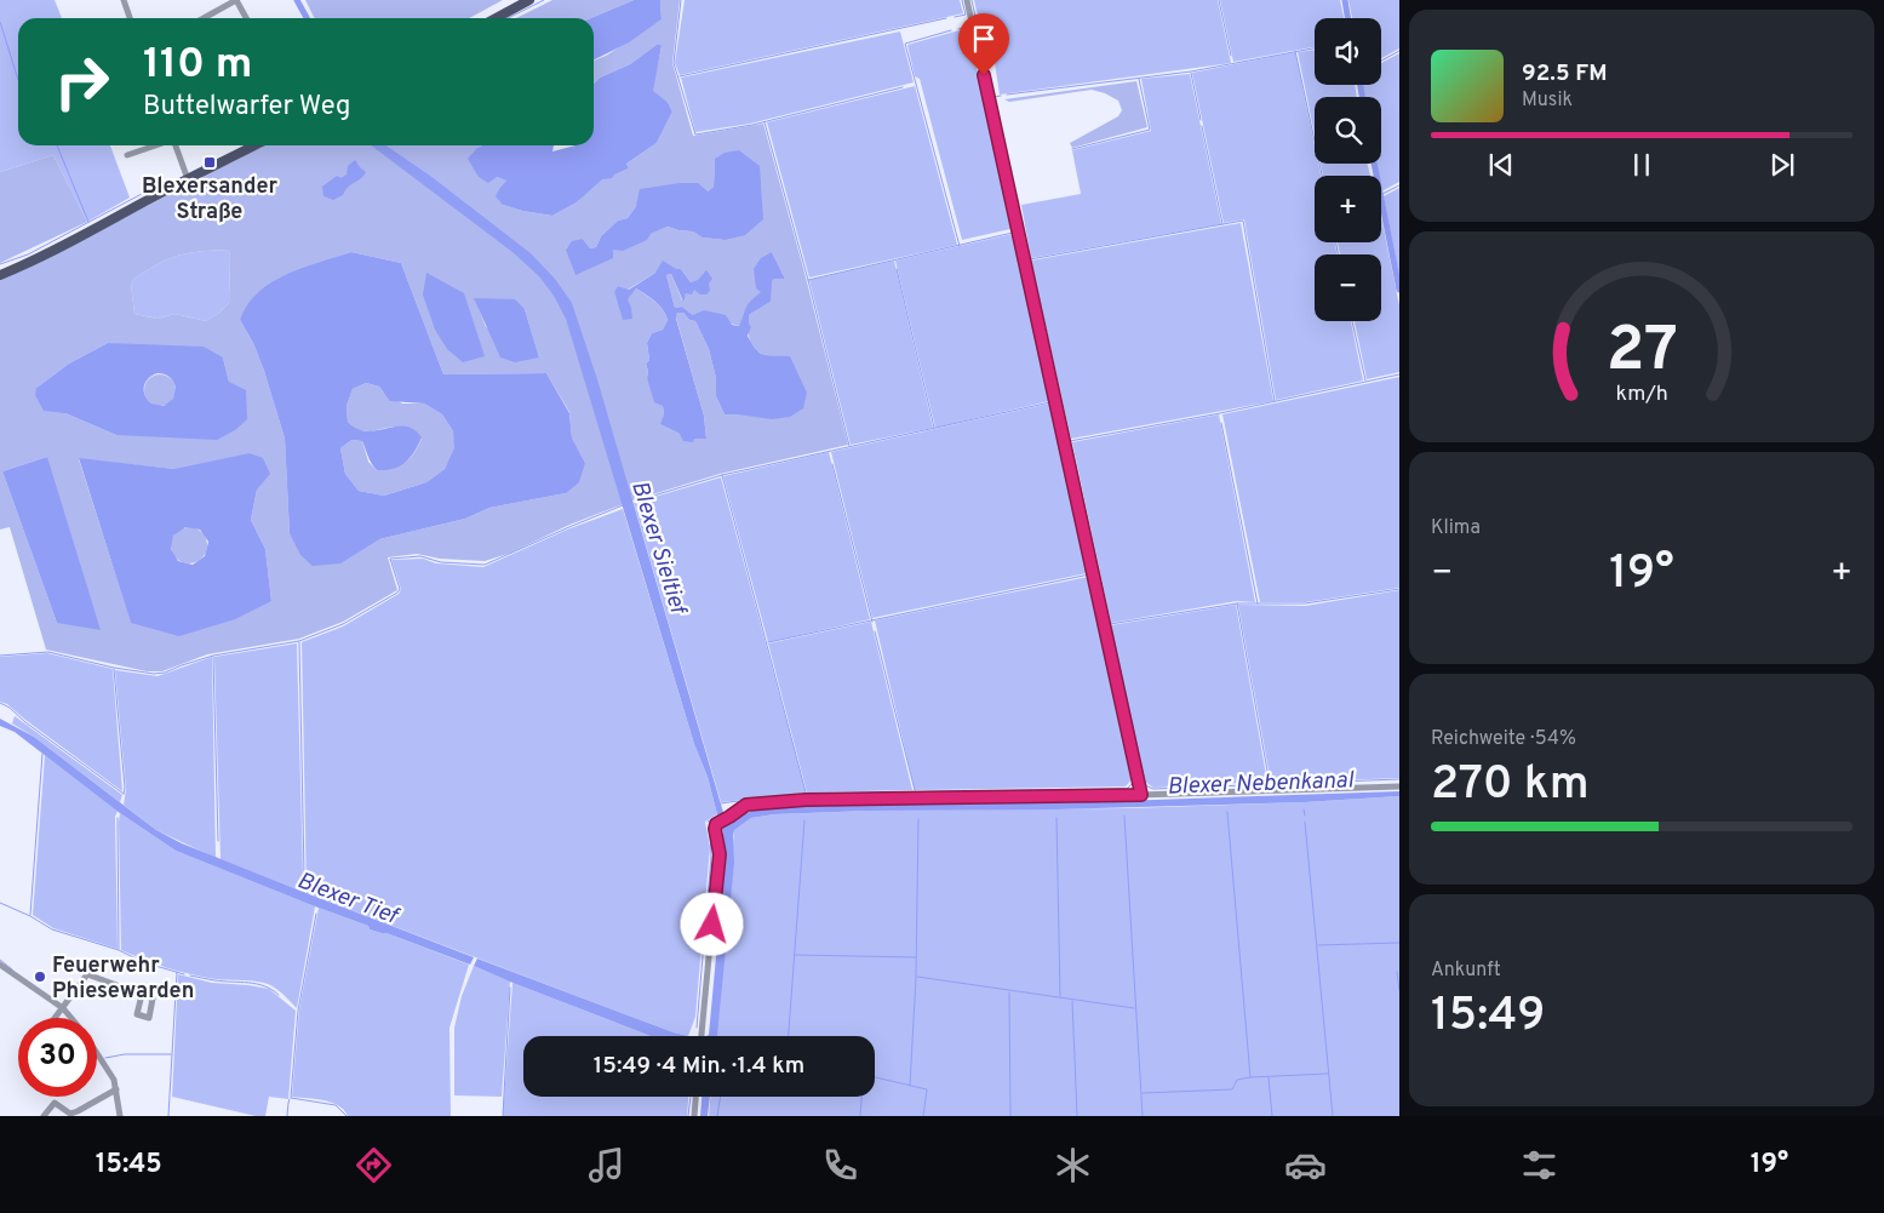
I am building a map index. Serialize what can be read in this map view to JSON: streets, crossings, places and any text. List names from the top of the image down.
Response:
{
  "water": ["Blexer Sieltief", "Blexer Nebenkanal", "Blexer Tief"],
  "places": {
    "transit": ["Blexersander Straße"],
    "other": ["Feuerwehr Phiesewarden"]
  },
  "page": {
    "map_buttons": ["+", "−"],
    "turn": ["110 m", "Buttelwarfer Weg"],
    "song": ["92.5 FM", "Musik"],
    "tile": [
      "Klima",
      ["Reichweite · 54%", "270 km"],
      ["Ankunft", "15:49"]
    ],
    "heat": ["−", "19°", "+"],
    "limit": "30",
    "trip": "15:49 · 4 Min. · 1.4 km",
    "tabs": ["15:45", "19°"],
    "gauge": ["27", "km/h"]
  }
}
